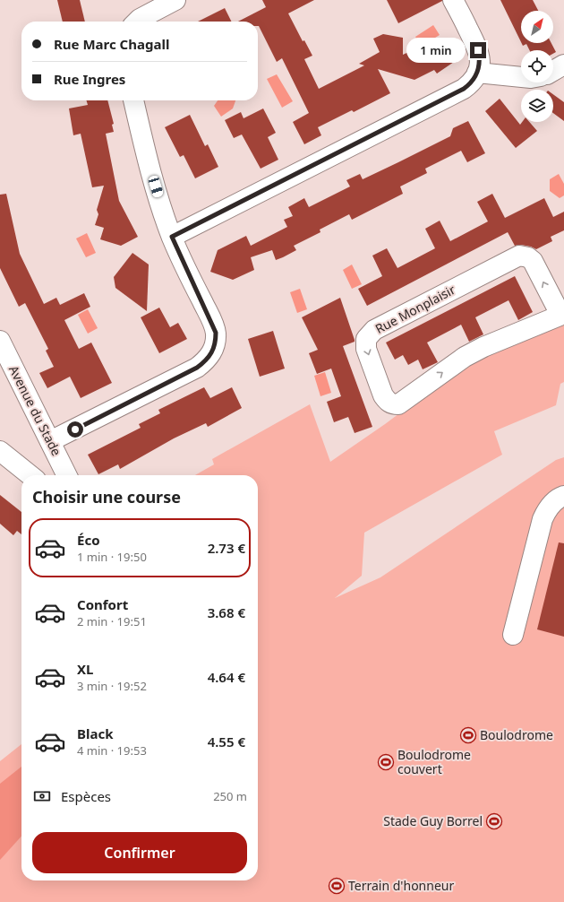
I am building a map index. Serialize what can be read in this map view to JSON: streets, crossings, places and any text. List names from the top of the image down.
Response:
{
  "streets": {
    "street": ["Rue Monplaisir", "Avenue du Stade"]
  },
  "places": {
    "sports": [
      "Boulodrome",
      "Boulodrome couvert",
      "Stade Guy Borrel",
      "Terrain d'honneur"
    ]
  },
  "north": "top right",
  "page": {
    "banner": ["Rue Marc Chagall", "Rue Ingres"],
    "bubble": "1 min",
    "heading": "Choisir une course",
    "list": [
      {
        "name": "Éco",
        "note": "1 min · 19:50",
        "value": "2.73 €"
      },
      {
        "name": "Confort",
        "note": "2 min · 19:51",
        "value": "3.68 €"
      },
      {
        "name": "XL",
        "note": "3 min · 19:52",
        "value": "4.64 €"
      },
      {
        "name": "Black",
        "note": "4 min · 19:53",
        "value": "4.55 €"
      }
    ],
    "pay": ["Espèces", "250 m"],
    "buttons": "Confirmer"
  }
}
